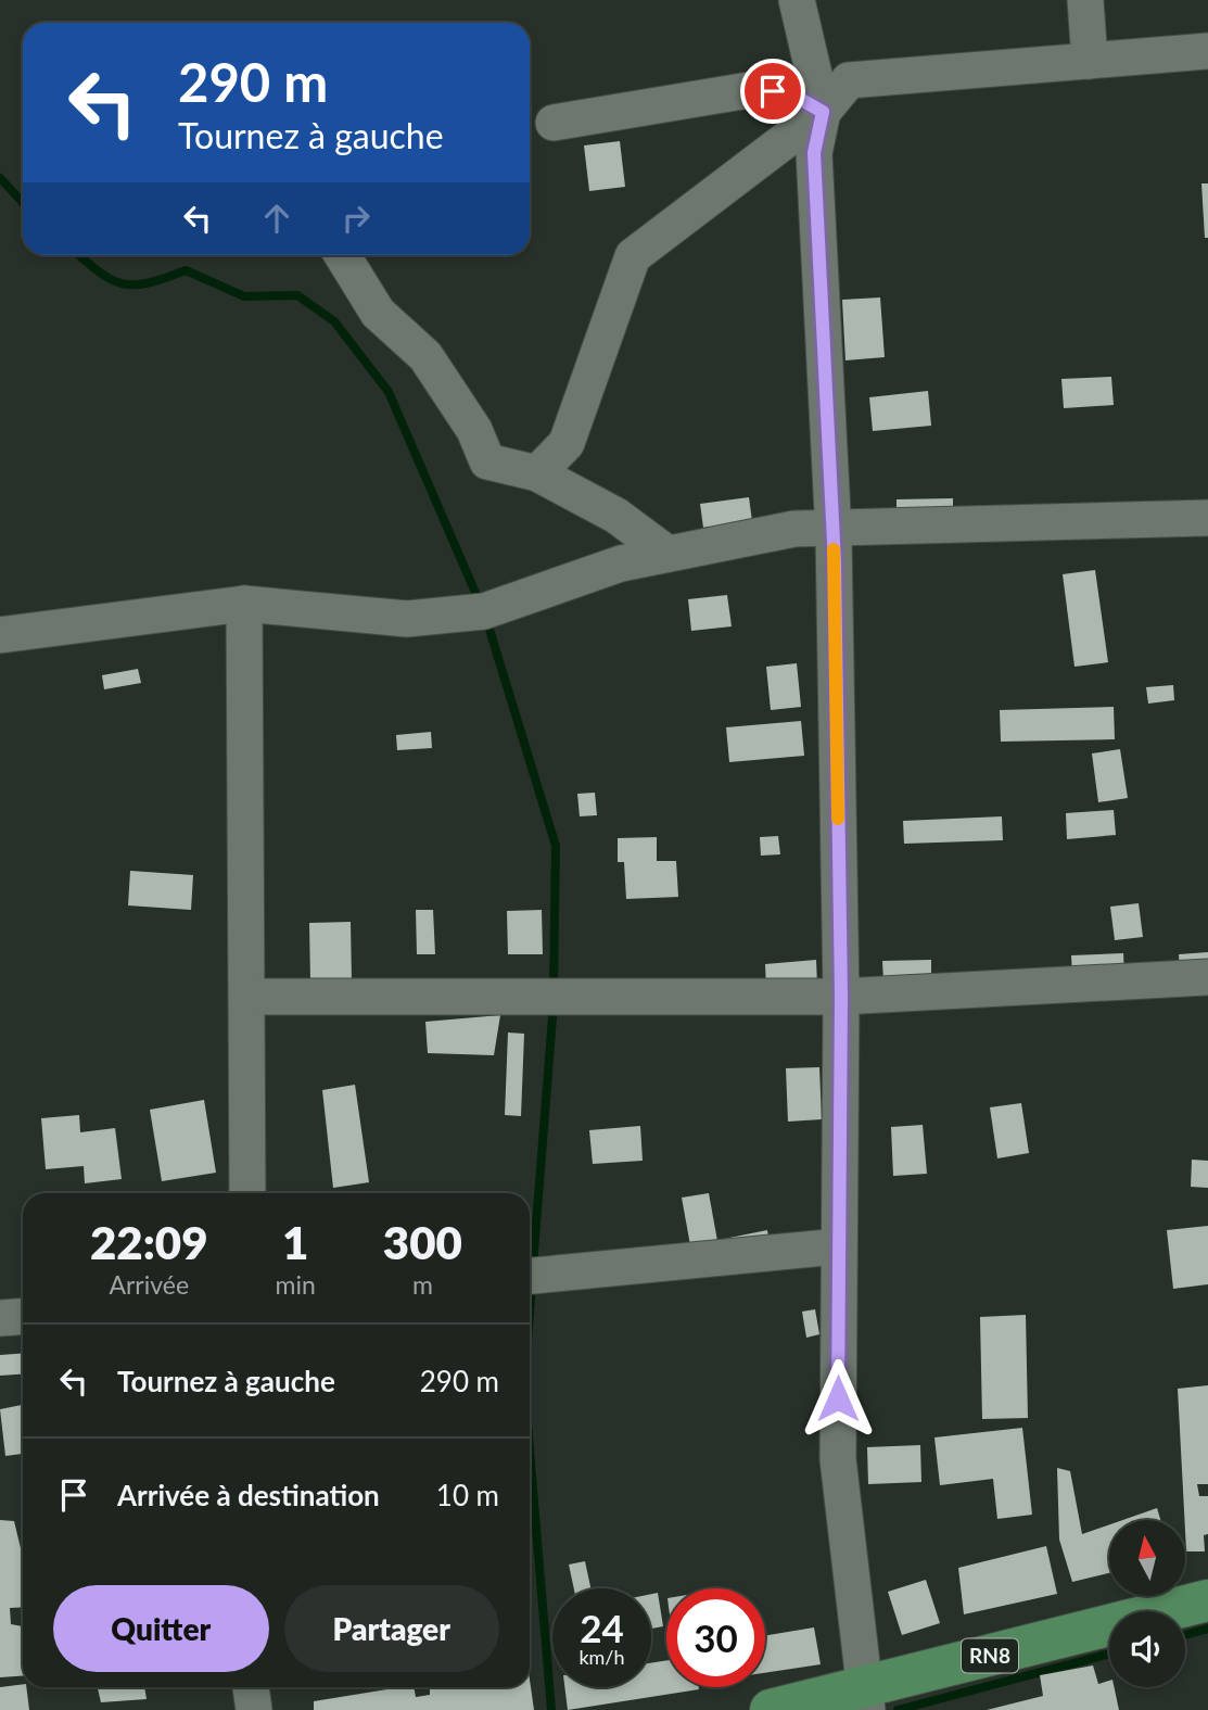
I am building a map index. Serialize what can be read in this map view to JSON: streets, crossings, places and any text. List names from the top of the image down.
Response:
{
  "streets": {
    "main road": ["RN8"]
  },
  "north": "top",
  "page": {
    "turn": ["290 m", "Tournez à gauche"],
    "eta": [
      "22:09",
      "Arrivée",
      "1",
      "min",
      "300",
      "m"
    ],
    "list": [
      {
        "name": "Tournez à gauche",
        "value": "290 m"
      },
      {
        "name": "Arrivée à destination",
        "value": "10 m"
      }
    ],
    "buttons": ["Quitter", "Partager"],
    "speed": "24 km/h",
    "limit": "30"
  }
}
